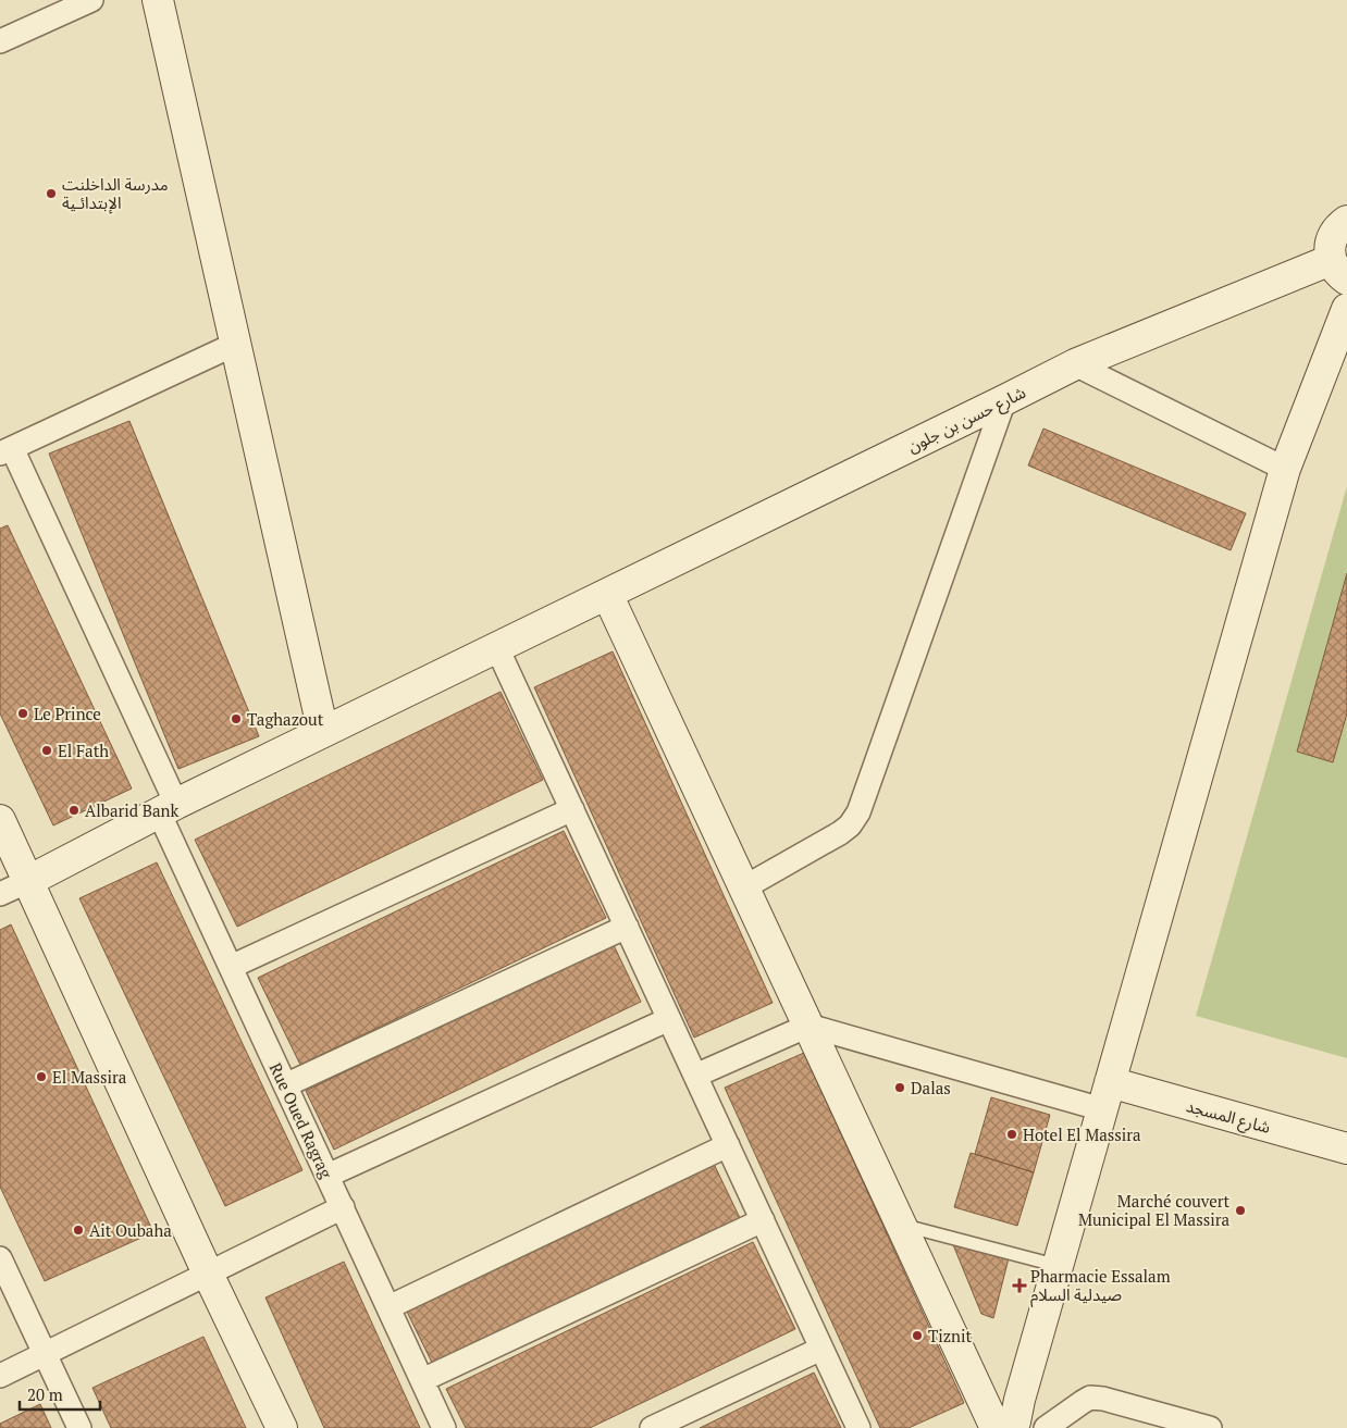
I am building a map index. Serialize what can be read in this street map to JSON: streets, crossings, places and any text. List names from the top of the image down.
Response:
{
  "streets": {
    "street": ["شارع حسن بن جلون", "شارع المسجد", "Rue Oued Ragrag"]
  },
  "crossings": [
    ["شارع حسن بن جلون", "Rue Oued Ragrag"]
  ],
  "places": {
    "other": [
      "مدرسة الداخلنت الإبتدائـية",
      "Le Prince",
      "Taghazout",
      "El Fath",
      "Albarid Bank",
      "El Massira",
      "Dalas",
      "Hotel El Massira",
      "Marché couvert Municipal El Massira",
      "Ait Oubaha",
      "Tiznit"
    ],
    "health": ["Pharmacie Essalam صيدلية السلام"]
  },
  "scale_bar": "20 m"
}
